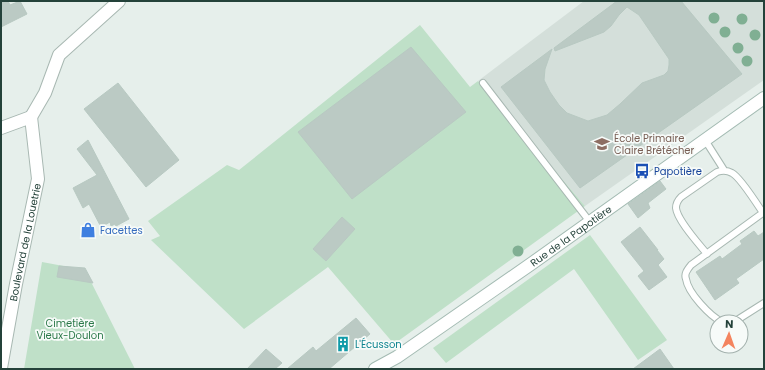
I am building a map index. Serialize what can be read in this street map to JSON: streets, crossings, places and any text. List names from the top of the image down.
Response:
{
  "streets": {
    "street": ["Rue de la Papotière", "Boulevard de la Louetrie"]
  },
  "parks": ["Cimetière Vieux-Doulon"],
  "places": {
    "school or university": ["École Primaire Claire Brétécher"],
    "bus stop": ["Papotière"],
    "shop": ["Facettes"],
    "building": ["L'Écusson"]
  },
  "north": "top"
}
